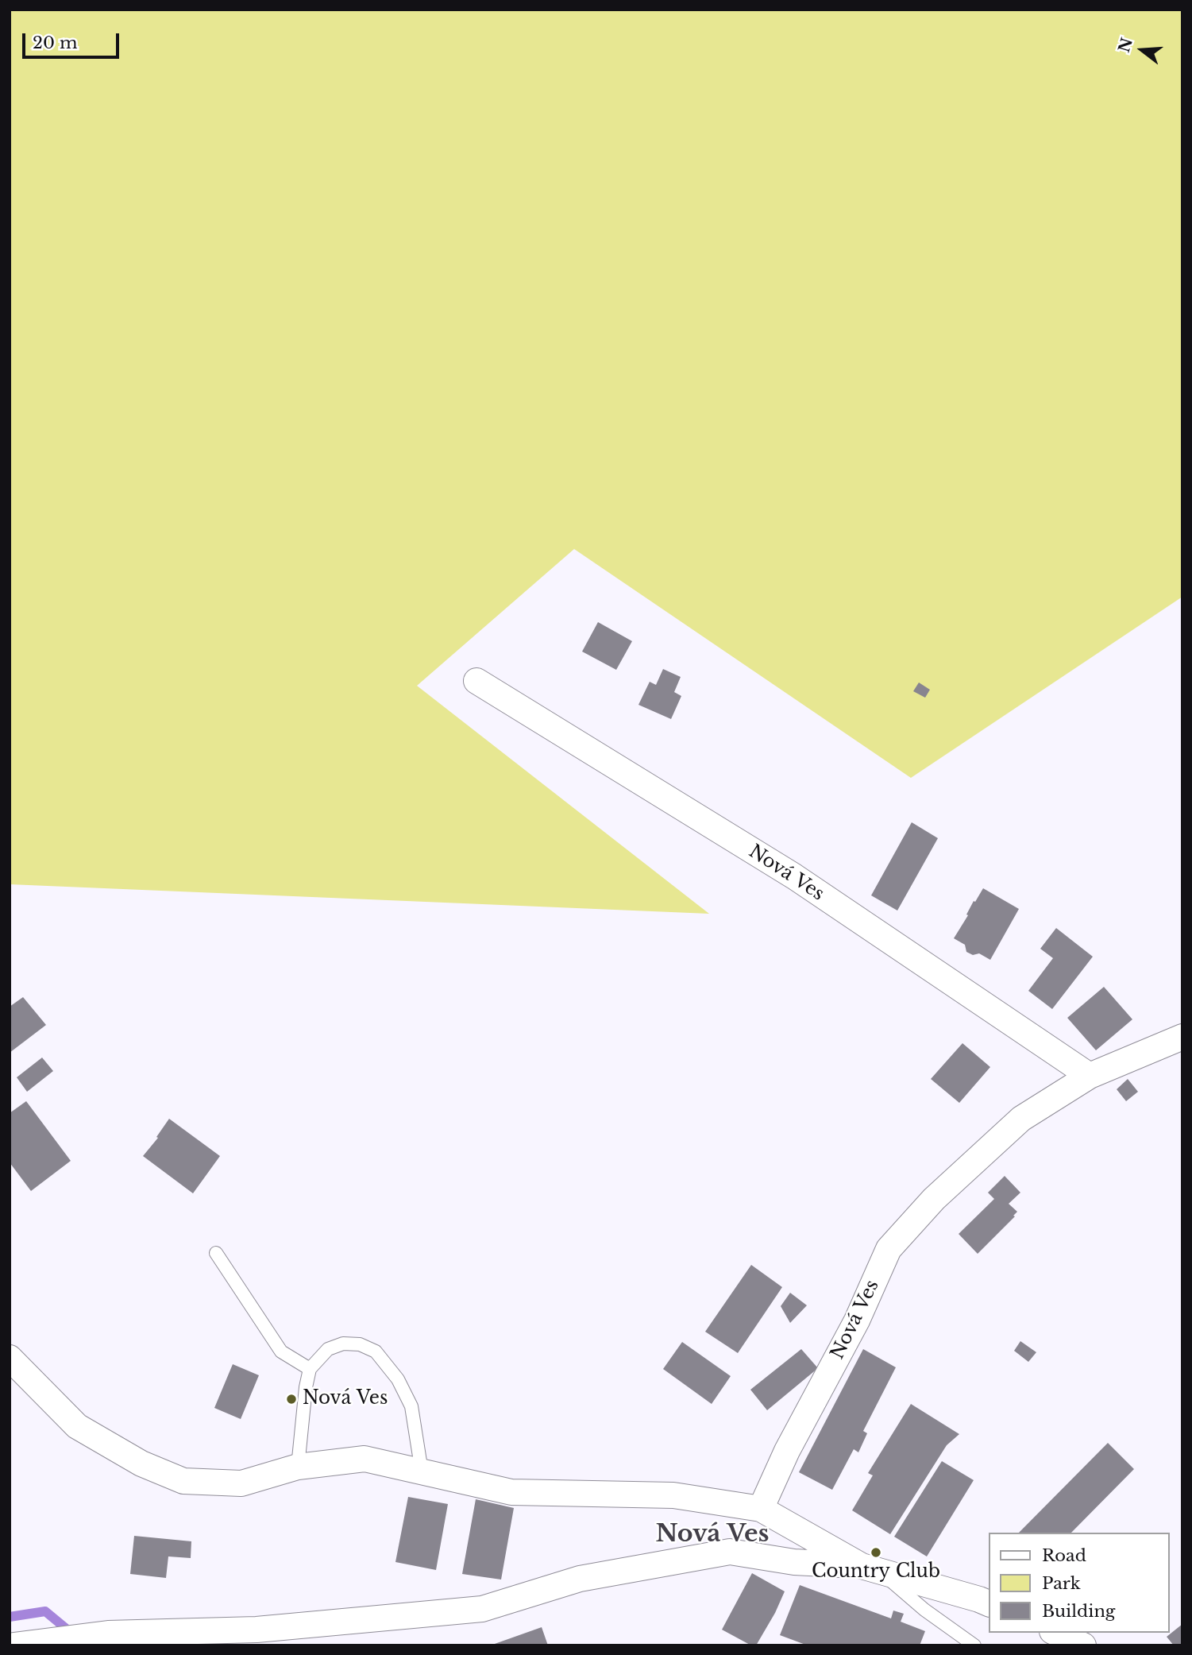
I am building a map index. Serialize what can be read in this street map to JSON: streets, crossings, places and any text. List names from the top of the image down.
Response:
{
  "streets": {
    "street": ["Nová Ves"]
  },
  "districts": ["Nová Ves"],
  "places": ["Nová Ves", "Country Club"],
  "legend": ["Road", "Park", "Building"],
  "scale_bar": "20 m",
  "north": "left"
}
